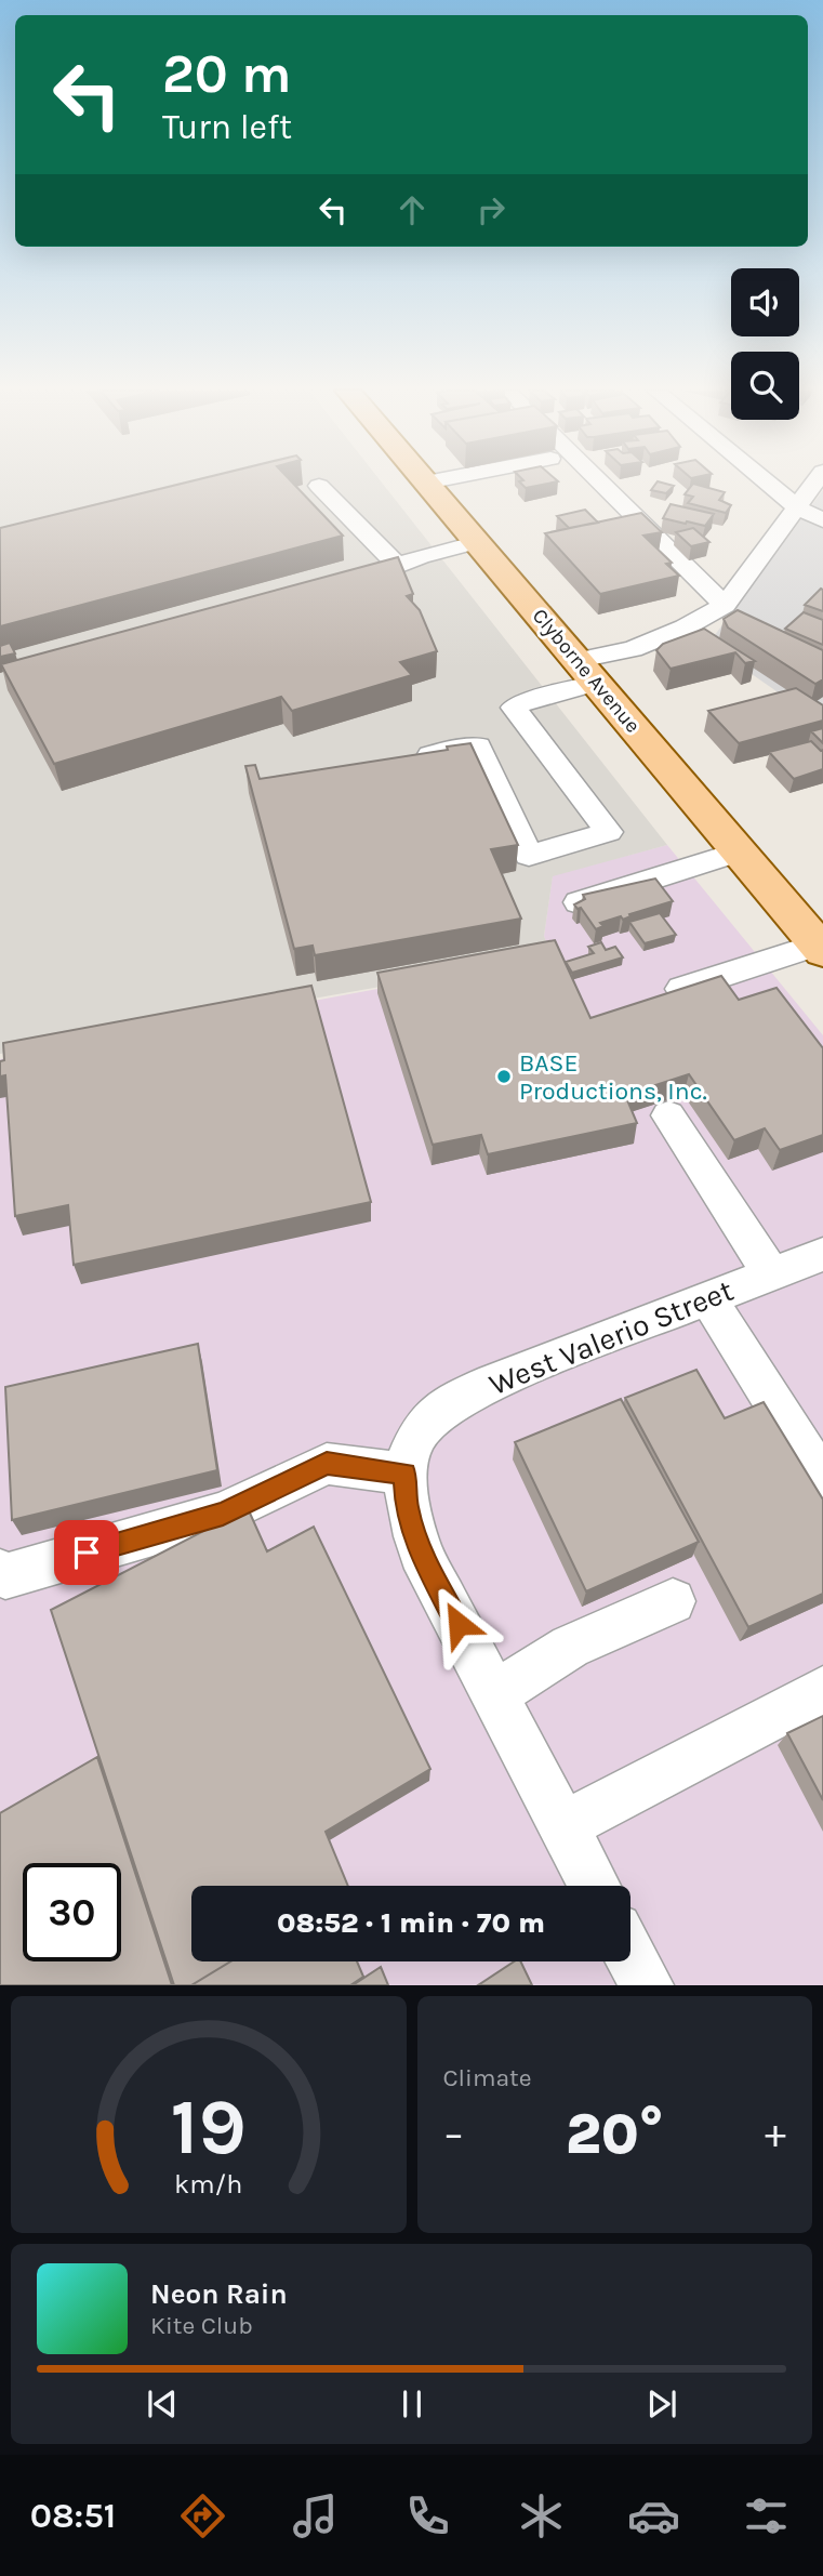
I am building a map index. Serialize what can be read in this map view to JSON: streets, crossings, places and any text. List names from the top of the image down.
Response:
{
  "streets": {
    "main road": ["Clyborne Avenue"],
    "street": ["West Valerio Street"]
  },
  "places": ["BASE Productions, Inc."],
  "page": {
    "turn": ["20 m", "Turn left"],
    "limit": "30",
    "trip": "08:52 · 1 min · 70 m",
    "tile": "Climate",
    "heat": ["−", "20°", "+"],
    "song": ["Neon Rain", "Kite Club"],
    "tabs": "08:51",
    "gauge": ["19", "km/h"]
  }
}
